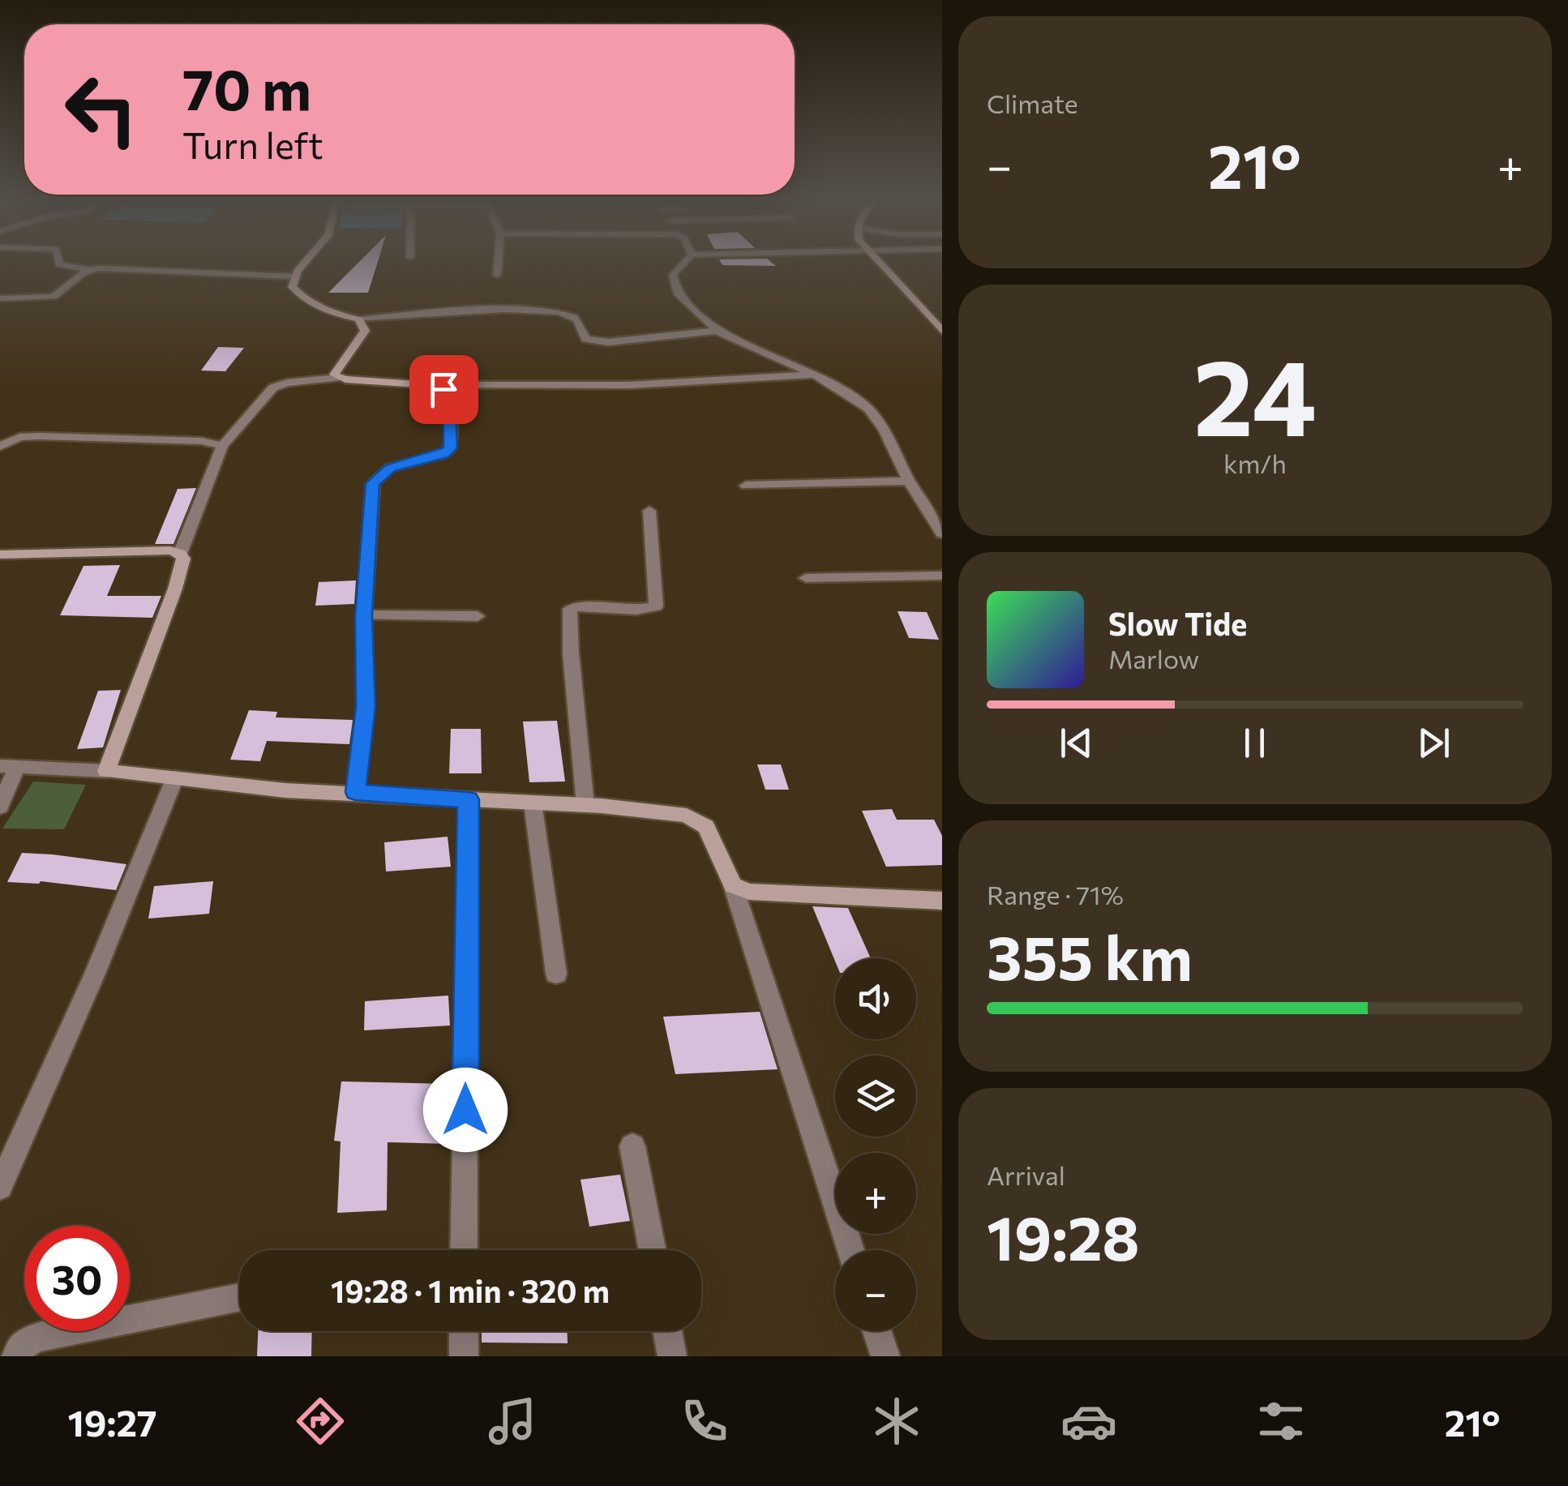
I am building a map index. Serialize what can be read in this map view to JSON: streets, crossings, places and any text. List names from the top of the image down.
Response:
{
  "page": {
    "tile": [
      "Climate",
      ["24", "km/h"],
      ["Range · 71%", "355 km"],
      ["Arrival", "19:28"]
    ],
    "turn": ["70 m", "Turn left"],
    "heat": ["−", "21°", "+"],
    "song": ["Slow Tide", "Marlow"],
    "map_buttons": ["+", "−"],
    "limit": "30",
    "trip": "19:28 · 1 min · 320 m",
    "tabs": ["19:27", "21°"]
  }
}
